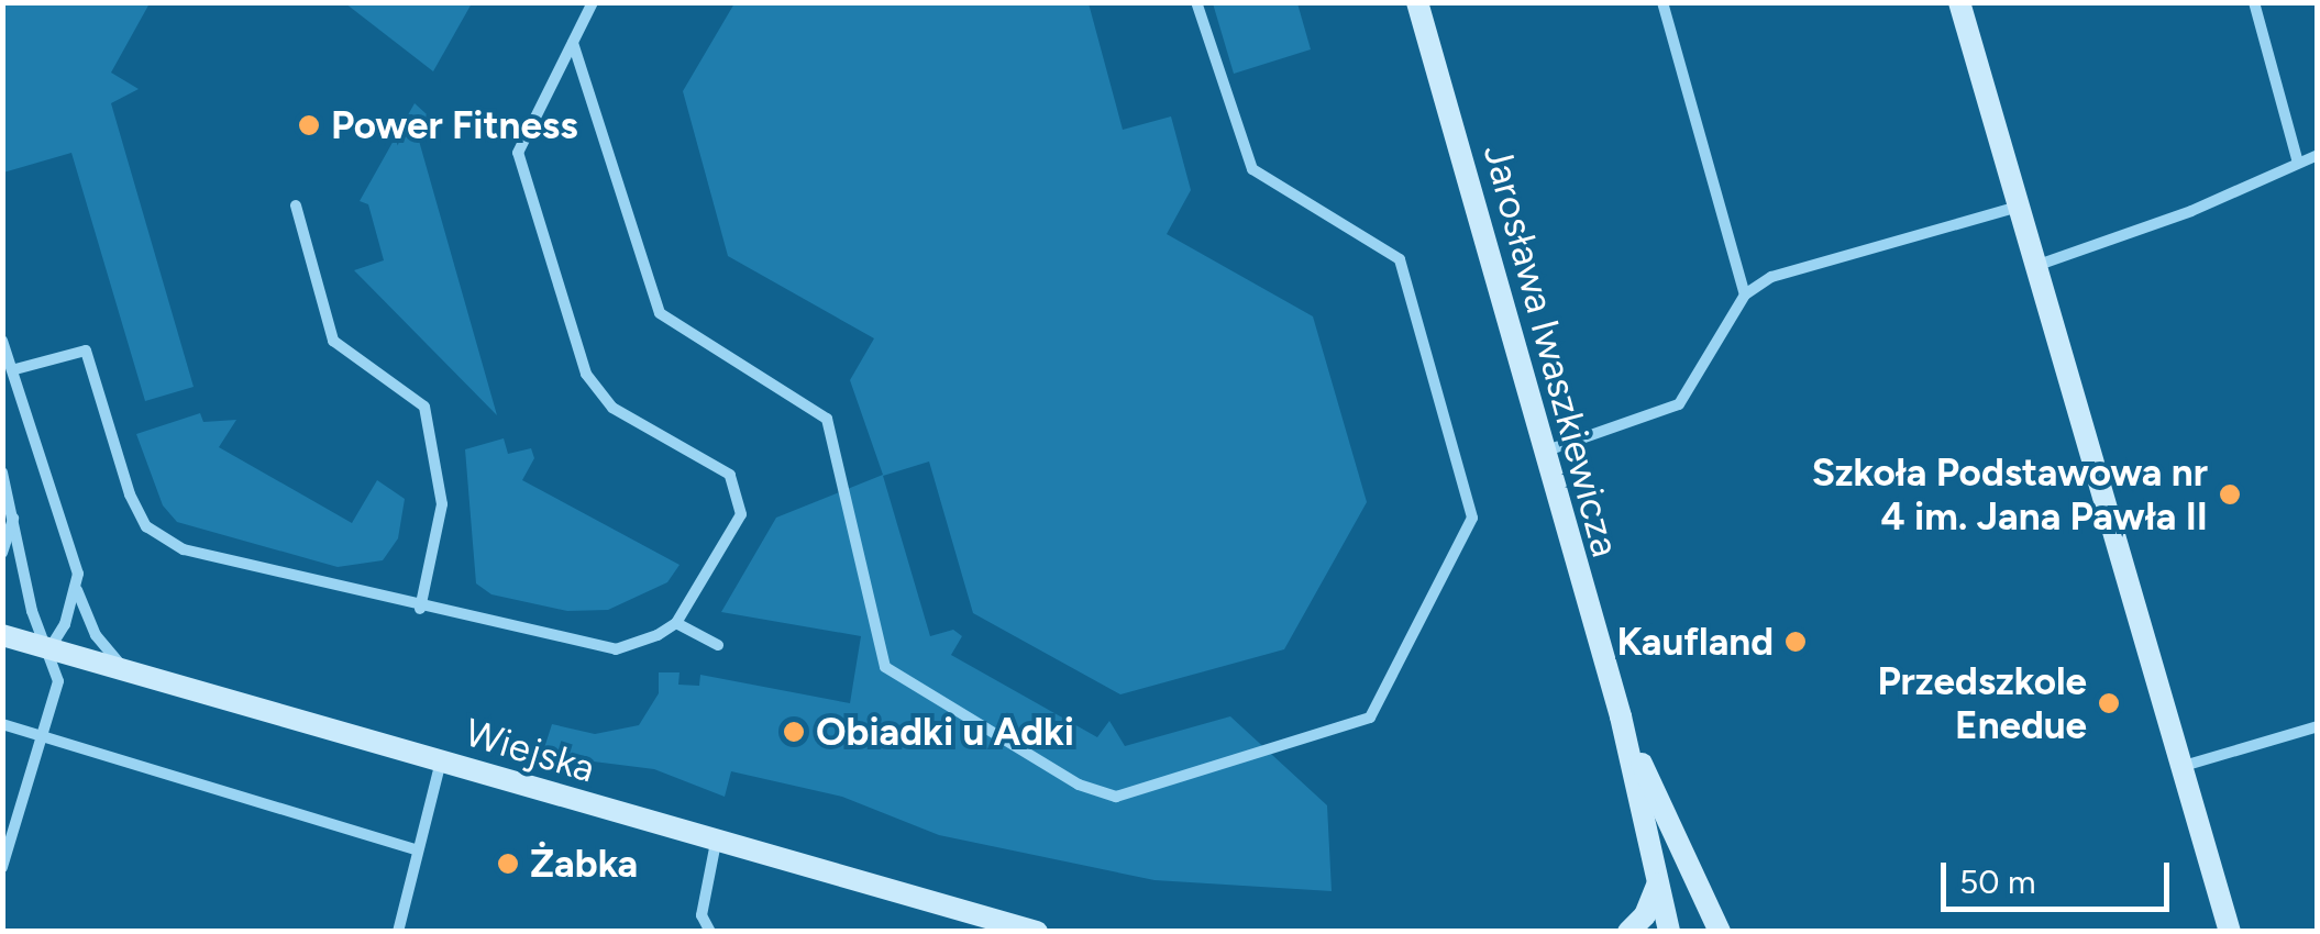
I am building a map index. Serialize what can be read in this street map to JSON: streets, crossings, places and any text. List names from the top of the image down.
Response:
{
  "streets": {
    "street": ["Jarosława Iwaszkiewicza", "Wiejska"]
  },
  "places": [
    "Power Fitness",
    "Szkoła Podstawowa nr 4 im. Jana Pawła II",
    "Kaufland",
    "Przedszkole Enedue",
    "Obiadki u Adki",
    "Żabka"
  ],
  "scale_bar": "50 m"
}
